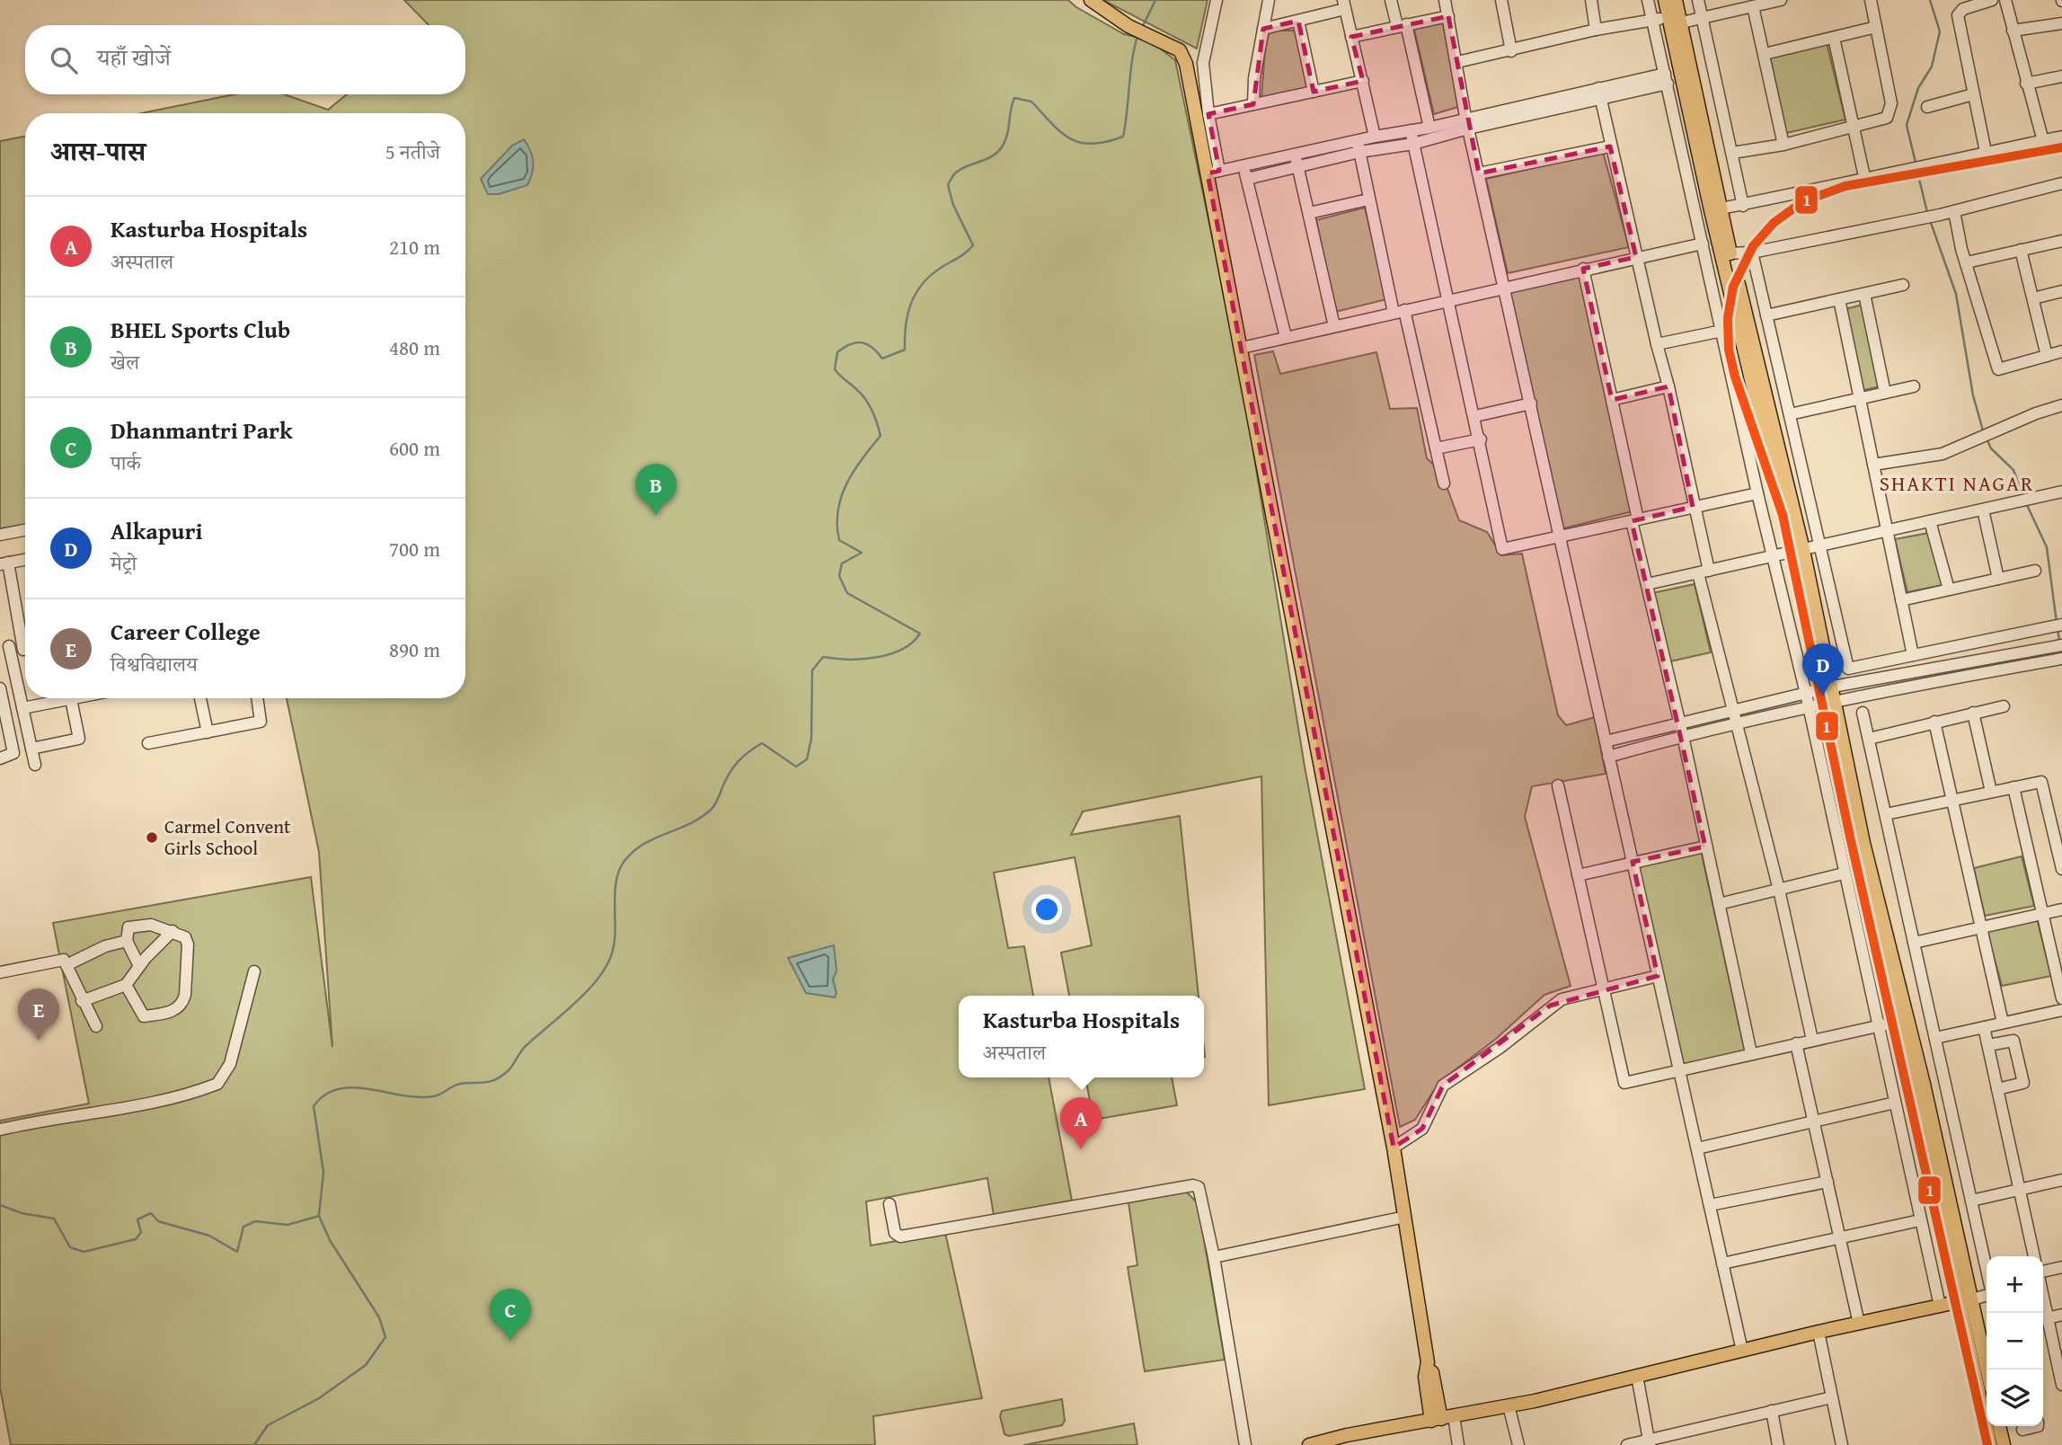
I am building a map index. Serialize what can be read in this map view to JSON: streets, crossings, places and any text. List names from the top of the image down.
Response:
{
  "districts": ["SHAKTI NAGAR"],
  "places": ["Carmel Convent Girls School"],
  "lines": ["transit line 1"],
  "page": {
    "search": "यहाँ खोजें",
    "heading": ["आस-पास", "5 नतीजे"],
    "list": [
      {
        "mark": "A",
        "name": "Kasturba Hospitals",
        "note": "अस्पताल",
        "value": "210 m"
      },
      {
        "mark": "B",
        "name": "BHEL Sports Club",
        "note": "खेल",
        "value": "480 m"
      },
      {
        "mark": "C",
        "name": "Dhanmantri Park",
        "note": "पार्क",
        "value": "600 m"
      },
      {
        "mark": "D",
        "name": "Alkapuri",
        "note": "मेट्रो",
        "value": "700 m"
      },
      {
        "mark": "E",
        "name": "Career College",
        "note": "विश्वविद्यालय",
        "value": "890 m"
      }
    ],
    "pins": [
      "B",
      "D",
      "E",
      "A",
      "C"
    ],
    "popup": ["Kasturba Hospitals", "अस्पताल"],
    "map_buttons": ["+", "−"]
  }
}
